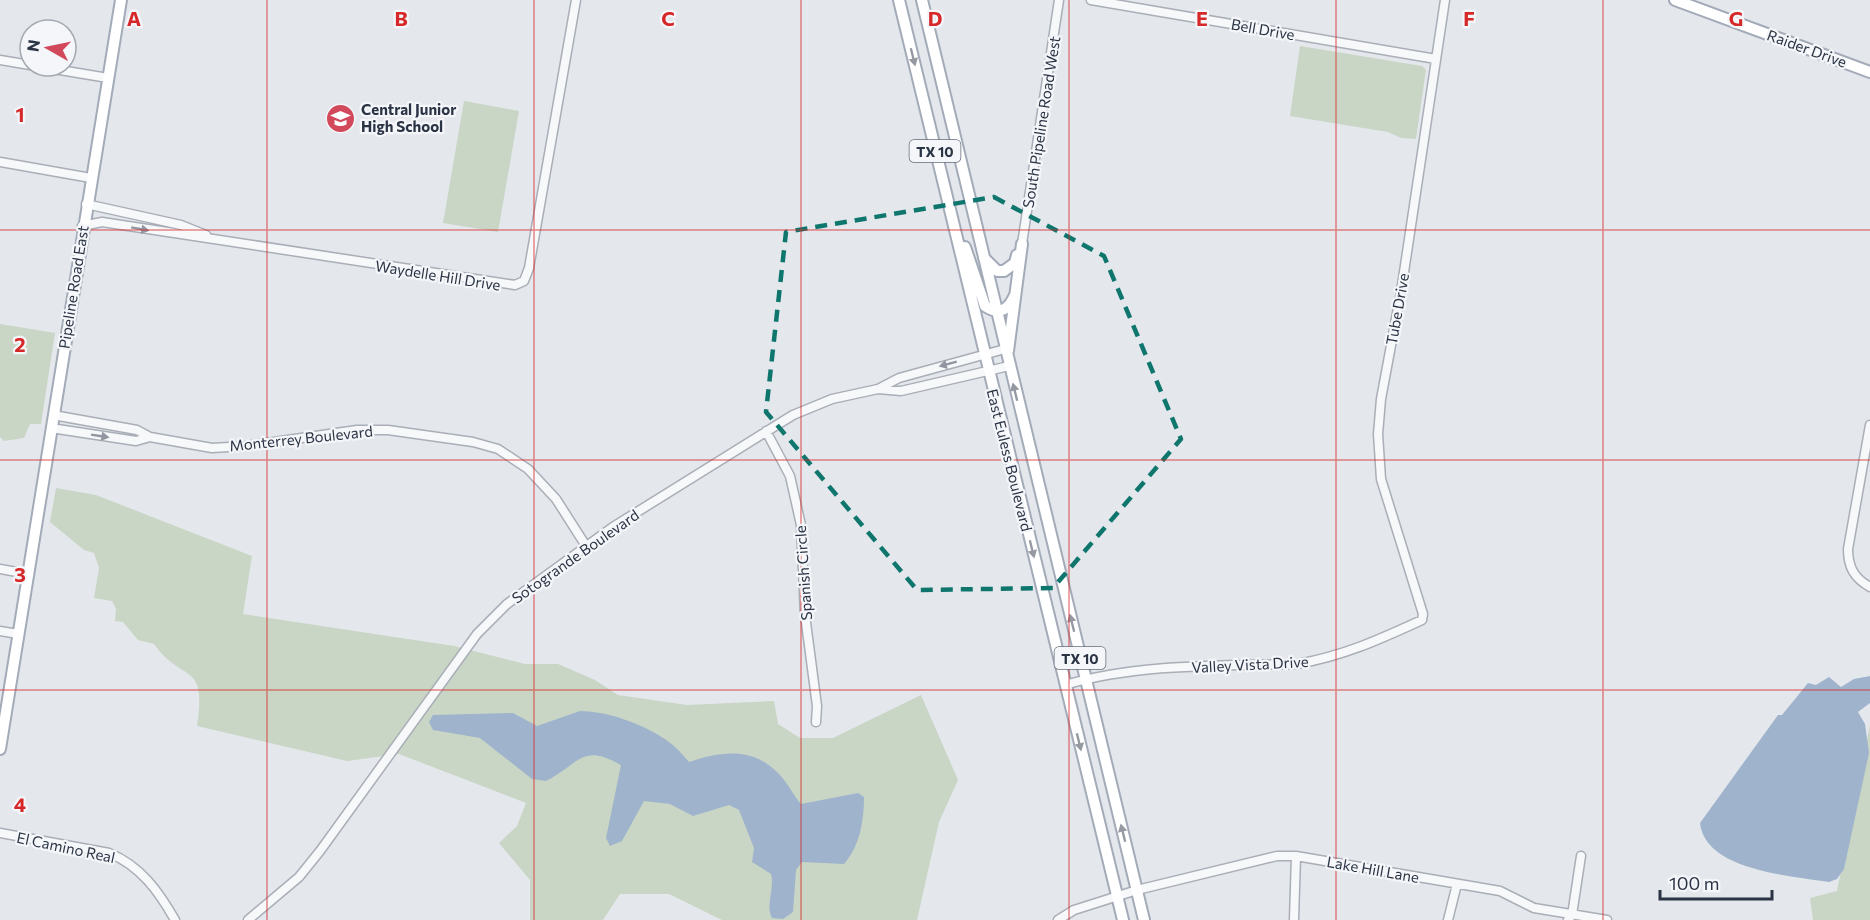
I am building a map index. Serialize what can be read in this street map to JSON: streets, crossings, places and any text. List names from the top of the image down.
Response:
{
  "streets": {
    "main road": [
      "Raider Drive",
      "TX 10",
      "Pipeline Road East",
      "East Euless Boulevard"
    ],
    "street": [
      "Bell Drive",
      "South Pipeline Road West",
      "Waydelle Hill Drive",
      "Tube Drive",
      "Monterrey Boulevard",
      "Sotogrande Boulevard",
      "Spanish Circle",
      "Valley Vista Drive",
      "El Camino Real",
      "Lake Hill Lane"
    ]
  },
  "crossings": [
    ["Bell Drive", "Tube Drive"],
    ["Waydelle Hill Drive", "Pipeline Road East"],
    ["Pipeline Road East", "Monterrey Boulevard"],
    ["Tube Drive", "Valley Vista Drive"],
    ["Monterrey Boulevard", "Sotogrande Boulevard"],
    ["East Euless Boulevard", "Sotogrande Boulevard"],
    ["East Euless Boulevard", "Valley Vista Drive"],
    ["East Euless Boulevard", "Lake Hill Lane"],
    ["Sotogrande Boulevard", "Spanish Circle"]
  ],
  "places": {
    "school or university": ["Central Junior High School"]
  },
  "scale_bar": "100 m",
  "north": "left",
  "grid": {
    "columns": [
      "A",
      "B",
      "C",
      "D",
      "E",
      "F",
      "G"
    ],
    "rows": [
      "1",
      "2",
      "3",
      "4"
    ]
  }
}
